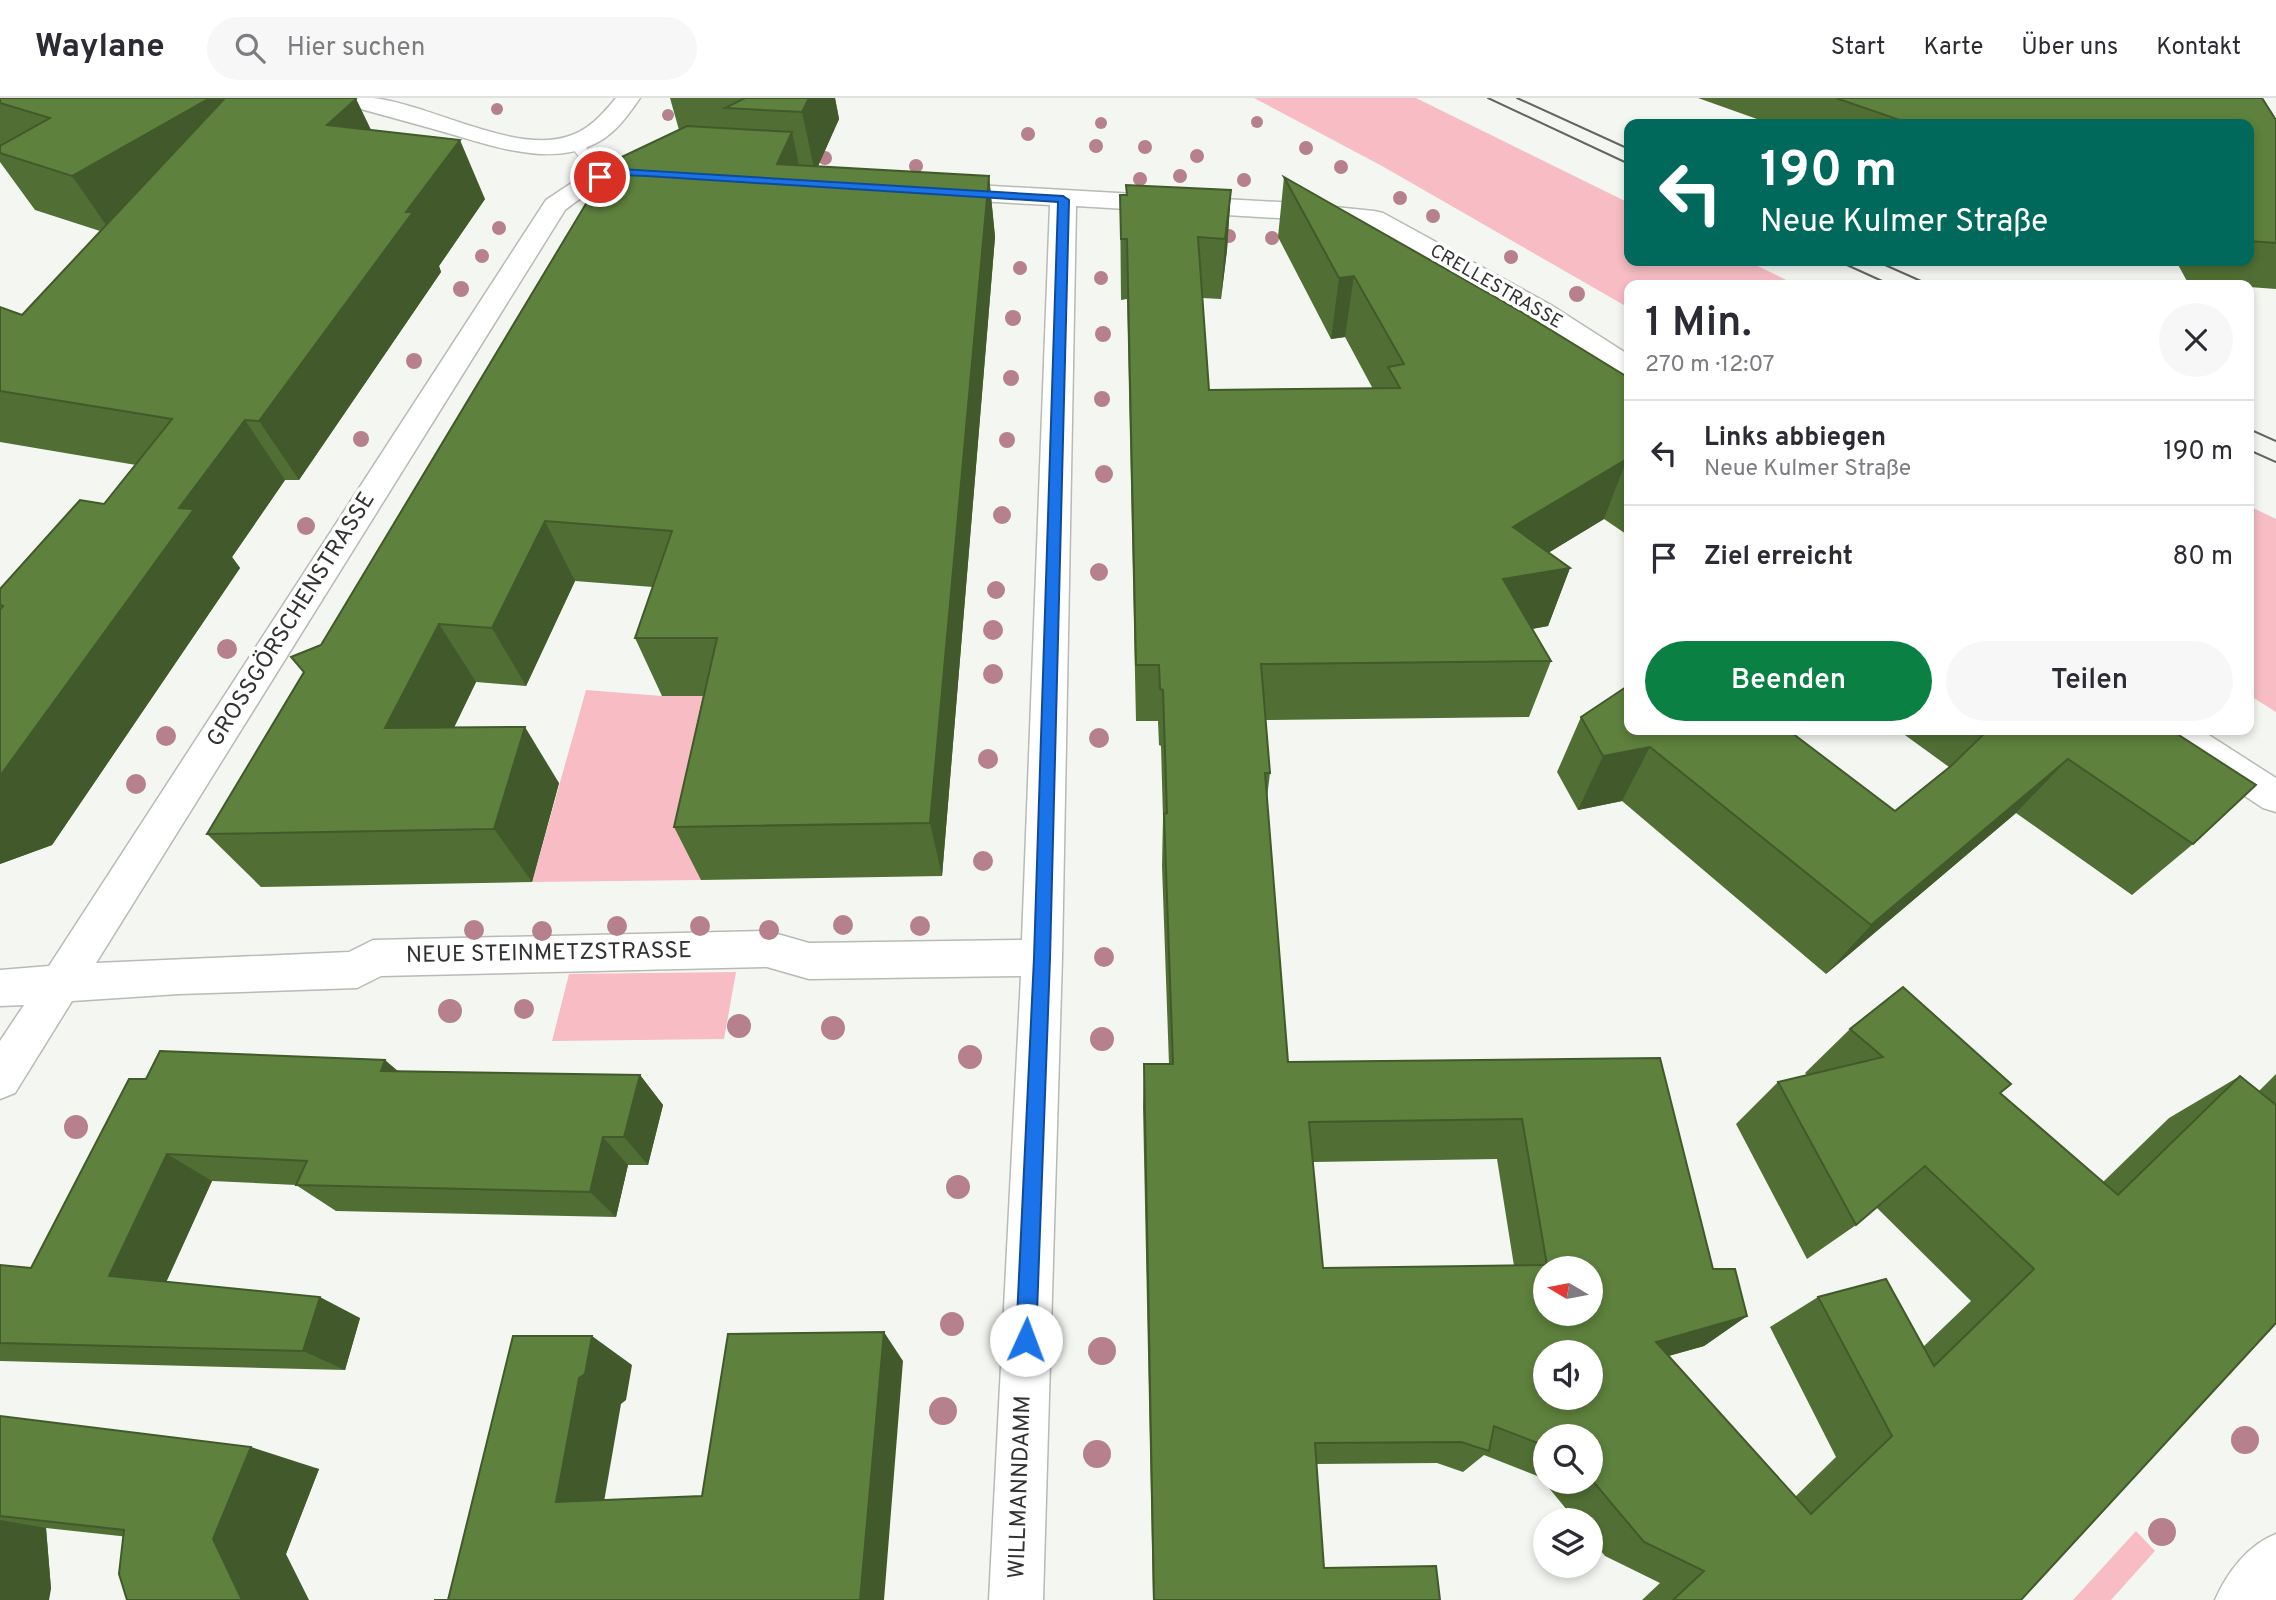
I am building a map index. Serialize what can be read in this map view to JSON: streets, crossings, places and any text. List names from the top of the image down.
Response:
{
  "streets": {
    "street": [
      "CRELLESTRASSE",
      "GROSSGÖRSCHENSTRASSE",
      "NEUE STEINMETZSTRASSE",
      "WILLMANNDAMM"
    ]
  },
  "crossings": [
    ["CRELLESTRASSE", "WILLMANNDAMM"],
    ["GROSSGÖRSCHENSTRASSE", "NEUE STEINMETZSTRASSE"],
    ["NEUE STEINMETZSTRASSE", "WILLMANNDAMM"]
  ],
  "north": "left",
  "page": {
    "header": "Waylane",
    "search": "Hier suchen",
    "nav": [
      "Start",
      "Karte",
      "Über uns",
      "Kontakt"
    ],
    "turn": ["190 m", "Neue Kulmer Straße"],
    "heading": ["1 Min.", "270 m · 12:07"],
    "list": [
      {
        "name": "Links abbiegen",
        "note": "Neue Kulmer Straße",
        "value": "190 m"
      },
      {
        "name": "Ziel erreicht",
        "value": "80 m"
      }
    ],
    "buttons": ["Beenden", "Teilen"]
  }
}
